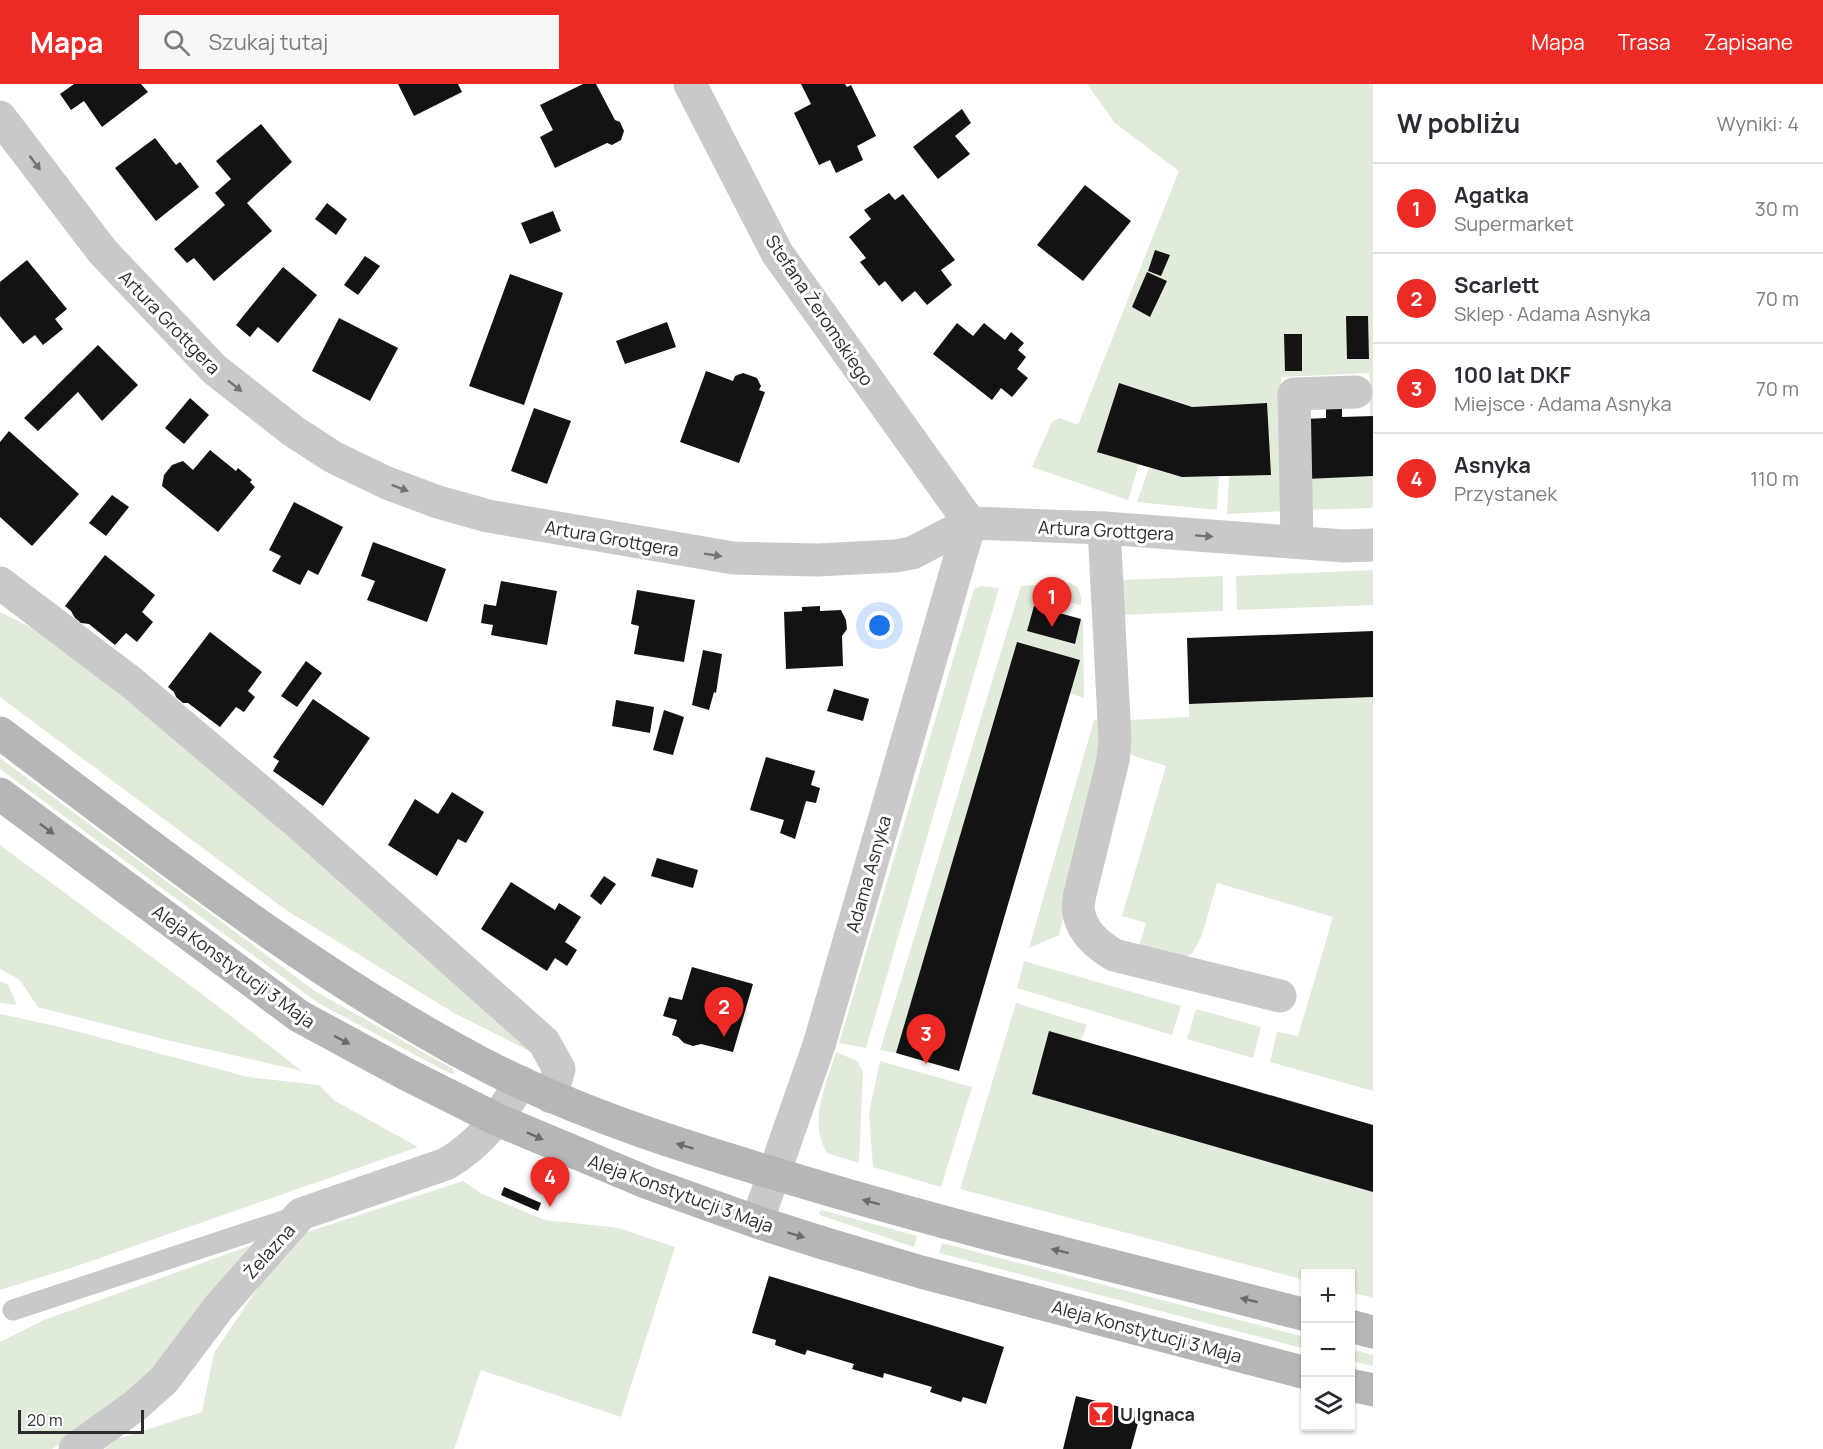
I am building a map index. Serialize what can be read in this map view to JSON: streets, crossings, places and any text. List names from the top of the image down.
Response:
{
  "streets": {
    "main road": ["Aleja Konstytucji 3 Maja"],
    "street": [
      "Stefana Żeromskiego",
      "Artura Grottgera",
      "Adama Asnyka",
      "Żelazna"
    ]
  },
  "crossings": [
    ["Stefana Żeromskiego", "Artura Grottgera"],
    ["Stefana Żeromskiego", "Adama Asnyka"],
    ["Artura Grottgera", "Adama Asnyka"],
    ["Adama Asnyka", "Aleja Konstytucji 3 Maja"],
    ["Aleja Konstytucji 3 Maja", "Żelazna"]
  ],
  "one_way": ["Artura Grottgera"],
  "places": {
    "bar": ["U Ignaca"]
  },
  "scale_bar": "20 m",
  "page": {
    "header": "Mapa",
    "search": "Szukaj tutaj",
    "nav": ["Mapa", "Trasa", "Zapisane"],
    "heading": ["W pobliżu", "Wyniki: 4"],
    "list": [
      {
        "mark": "1",
        "name": "Agatka",
        "note": "Supermarket",
        "value": "30 m"
      },
      {
        "mark": "2",
        "name": "Scarlett",
        "note": "Sklep · Adama Asnyka",
        "value": "70 m"
      },
      {
        "mark": "3",
        "name": "100 lat DKF",
        "note": "Miejsce · Adama Asnyka",
        "value": "70 m"
      },
      {
        "mark": "4",
        "name": "Asnyka",
        "note": "Przystanek",
        "value": "110 m"
      }
    ],
    "pins": [
      "1",
      "2",
      "3",
      "4"
    ],
    "map_buttons": ["+", "−"],
    "scale": "20 m"
  }
}
